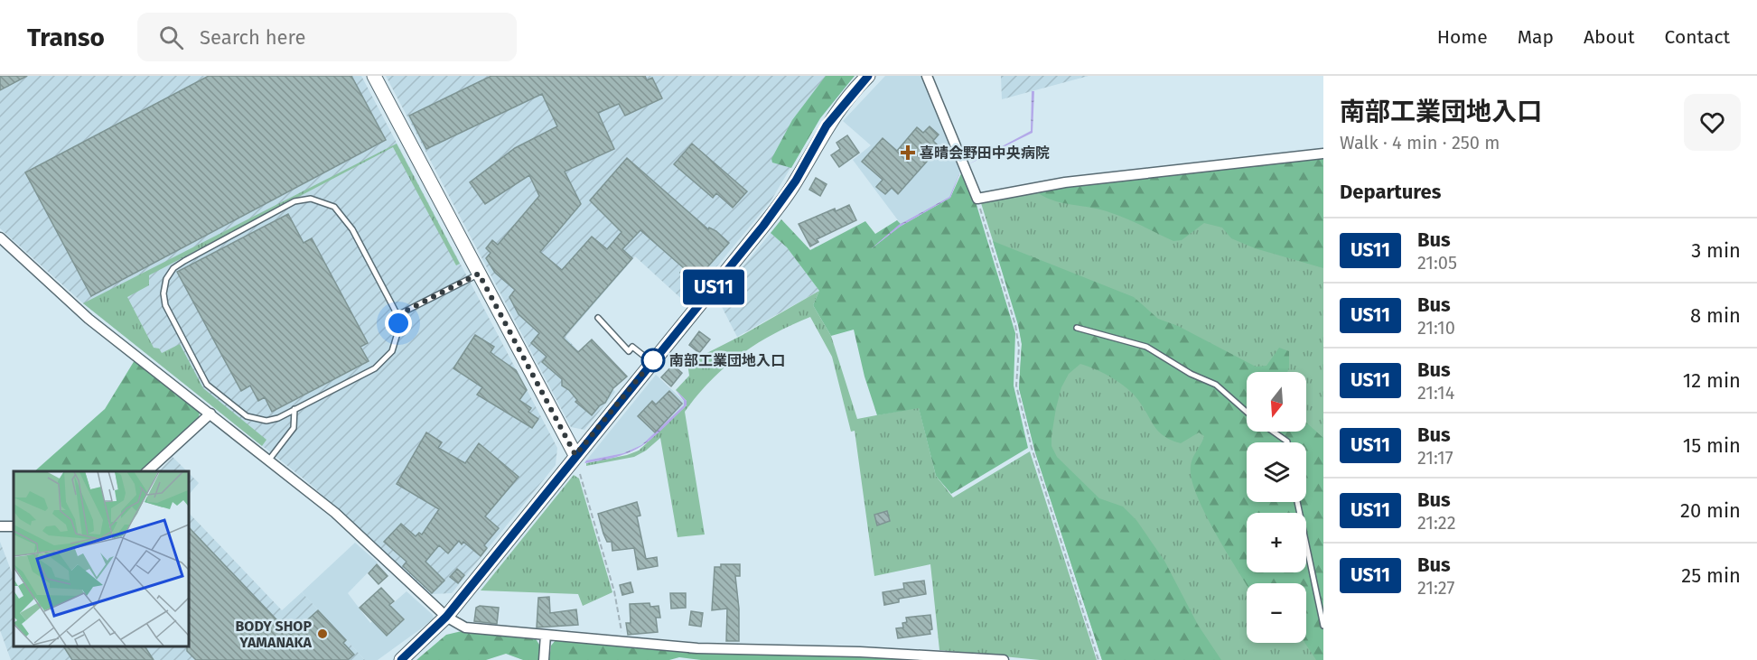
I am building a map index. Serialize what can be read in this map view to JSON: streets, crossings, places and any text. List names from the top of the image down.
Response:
{
  "places": {
    "health": ["喜晴会野田中央病院"],
    "other": ["南部工業団地入口", "BODY SHOP YAMANAKA"]
  },
  "lines": ["bus line US11"],
  "north": "bottom",
  "page": {
    "header": "Transo",
    "search": "Search here",
    "nav": [
      "Home",
      "Map",
      "About",
      "Contact"
    ],
    "on_map": "US11",
    "heading": [
      ["南部工業団地入口", "Walk · 4 min · 250 m"],
      "Departures"
    ],
    "list": [
      {
        "mark": "US11",
        "name": "Bus",
        "note": "21:05",
        "value": "3 min"
      },
      {
        "mark": "US11",
        "name": "Bus",
        "note": "21:10",
        "value": "8 min"
      },
      {
        "mark": "US11",
        "name": "Bus",
        "note": "21:14",
        "value": "12 min"
      },
      {
        "mark": "US11",
        "name": "Bus",
        "note": "21:17",
        "value": "15 min"
      },
      {
        "mark": "US11",
        "name": "Bus",
        "note": "21:22",
        "value": "20 min"
      },
      {
        "mark": "US11",
        "name": "Bus",
        "note": "21:27",
        "value": "25 min"
      }
    ],
    "map_buttons": ["+", "−"]
  }
}
